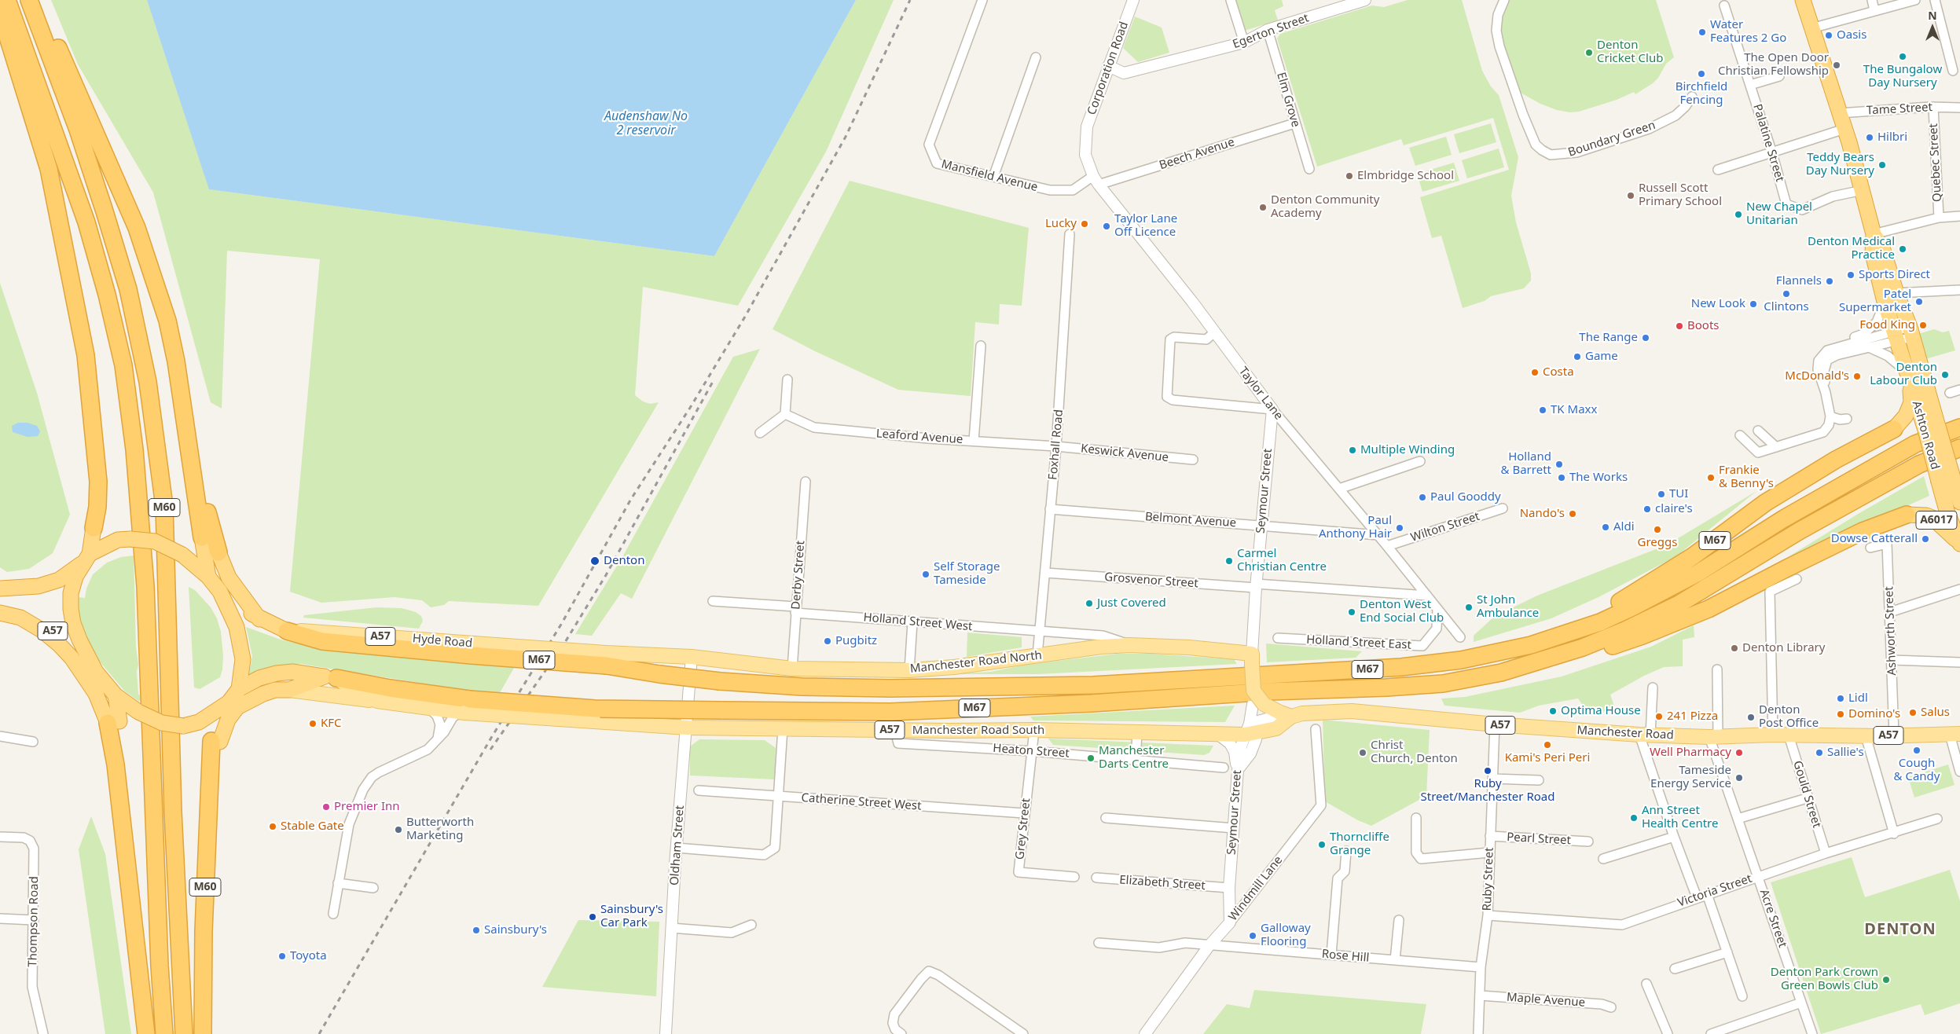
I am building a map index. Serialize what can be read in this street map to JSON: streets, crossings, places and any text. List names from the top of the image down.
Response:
{
  "streets": {
    "highway": [
      "Ashton Road",
      "M60",
      "A6017",
      "M67",
      "A57"
    ],
    "main road": [
      "Seymour Street",
      "Hyde Road",
      "Manchester Road North",
      "Manchester Road South",
      "Manchester Road"
    ],
    "street": [
      "Egerton Street",
      "Corporation Road",
      "Elm Grove",
      "Tame Street",
      "Boundary Green",
      "Palatine Street",
      "Beech Avenue",
      "Quebec Street",
      "Mansfield Avenue",
      "Taylor Lane",
      "Leaford Avenue",
      "Foxhall Road",
      "Keswick Avenue",
      "Belmont Avenue",
      "Wilton Street",
      "Derby Street",
      "Grosvenor Street",
      "Holland Street West",
      "Ashworth Street",
      "Holland Street East",
      "Heaton Street",
      "Gould Street",
      "Catherine Street West",
      "Grey Street",
      "Pearl Street",
      "Oldham Street",
      "Ruby Street",
      "Elizabeth Street",
      "Windmill Lane",
      "Victoria Street",
      "Acre Street",
      "Thompson Road",
      "Rose Hill",
      "Maple Avenue"
    ]
  },
  "crossings": [
    ["Egerton Street", "Corporation Road"],
    ["Egerton Street", "Elm Grove"],
    ["Corporation Road", "Taylor Lane"],
    ["Elm Grove", "Beech Avenue"],
    ["Tame Street", "Quebec Street"],
    ["Tame Street", "Ashton Road"],
    ["Palatine Street", "Ashton Road"],
    ["Beech Avenue", "Mansfield Avenue"],
    ["Beech Avenue", "Taylor Lane"],
    ["Mansfield Avenue", "Taylor Lane"],
    ["Taylor Lane", "Seymour Street"],
    ["Taylor Lane", "Belmont Avenue"],
    ["Taylor Lane", "Wilton Street"],
    ["Taylor Lane", "Grosvenor Street"],
    ["Taylor Lane", "Holland Street East"],
    ["Ashton Road", "A6017"],
    ["Leaford Avenue", "Foxhall Road"],
    ["Leaford Avenue", "Keswick Avenue"],
    ["Foxhall Road", "Keswick Avenue"],
    ["Foxhall Road", "Belmont Avenue"],
    ["Foxhall Road", "Grosvenor Street"],
    ["Foxhall Road", "Holland Street West"],
    ["Foxhall Road", "Manchester Road North"],
    ["Seymour Street", "Belmont Avenue"],
    ["Seymour Street", "Grosvenor Street"],
    ["Seymour Street", "Manchester Road North"],
    ["Seymour Street", "Manchester Road South"],
    ["Seymour Street", "Manchester Road"],
    ["Seymour Street", "Elizabeth Street"],
    ["Seymour Street", "Windmill Lane"],
    ["M60", "A57"],
    ["A6017", "M67"],
    ["M67", "A57"],
    ["M67", "Hyde Road"],
    ["M67", "Manchester Road South"],
    ["Derby Street", "Holland Street West"],
    ["Derby Street", "Manchester Road North"],
    ["Holland Street West", "Manchester Road North"],
    ["A57", "Manchester Road South"],
    ["Ashworth Street", "Manchester Road"],
    ["Hyde Road", "Manchester Road North"],
    ["Manchester Road North", "Oldham Street"],
    ["Manchester Road South", "Manchester Road"],
    ["Manchester Road South", "Heaton Street"],
    ["Manchester Road South", "Grey Street"],
    ["Manchester Road South", "Oldham Street"],
    ["Manchester Road", "Gould Street"],
    ["Manchester Road", "Ruby Street"],
    ["Manchester Road", "Acre Street"],
    ["Heaton Street", "Grey Street"],
    ["Gould Street", "Victoria Street"],
    ["Catherine Street West", "Grey Street"],
    ["Pearl Street", "Ruby Street"],
    ["Ruby Street", "Victoria Street"],
    ["Ruby Street", "Rose Hill"],
    ["Ruby Street", "Maple Avenue"],
    ["Windmill Lane", "Rose Hill"],
    ["Victoria Street", "Acre Street"]
  ],
  "districts": ["DENTON"],
  "water": ["Audenshaw No 2 reservoir"],
  "places": [
    "Water Features 2 Go",
    "Oasis",
    "Denton Cricket Club",
    "The Bungalow Day Nursery",
    "The Open Door Christian Fellowship",
    "Birchfield Fencing",
    "Hilbri",
    "Teddy Bears Day Nursery",
    "Elmbridge School",
    "Russell Scott Primary School",
    "Denton Community Academy",
    "New Chapel Unitarian",
    "Lucky",
    "Taylor Lane Off Licence",
    "Denton Medical Practice",
    "Sports Direct",
    "Flannels",
    "Clintons",
    "Patel Supermarket",
    "New Look",
    "Food King",
    "Boots",
    "The Range",
    "Game",
    "Costa",
    "Denton Labour Club",
    "McDonald's",
    "TK Maxx",
    "Multiple Winding",
    "Holland & Barrett",
    "The Works",
    "Frankie & Benny's",
    "TUI",
    "Paul Gooddy",
    "claire's",
    "Nando's",
    "Aldi",
    "Paul Anthony Hair",
    "Greggs",
    "Dowse Catterall",
    "Denton",
    "Carmel Christian Centre",
    "Self Storage Tameside",
    "Just Covered",
    "St John Ambulance",
    "Denton West End Social Club",
    "Pugbitz",
    "Denton Library",
    "Lidl",
    "Optima House",
    "Salus",
    "Domino's",
    "241 Pizza",
    "Denton Post Office",
    "KFC",
    "Kami's Peri Peri",
    "Cough & Candy",
    "Christ Church, Denton",
    "Well Pharmacy",
    "Sallie's",
    "Manchester Darts Centre",
    "Ruby Street/Manchester Road",
    "Tameside Energy Service",
    "Premier Inn",
    "Ann Street Health Centre",
    "Stable Gate",
    "Butterworth Marketing",
    "Thorncliffe Grange",
    "Sainsbury's Car Park",
    "Sainsbury's",
    "Galloway Flooring",
    "Toyota",
    "Denton Park Crown Green Bowls Club"
  ],
  "north": "top"
}
